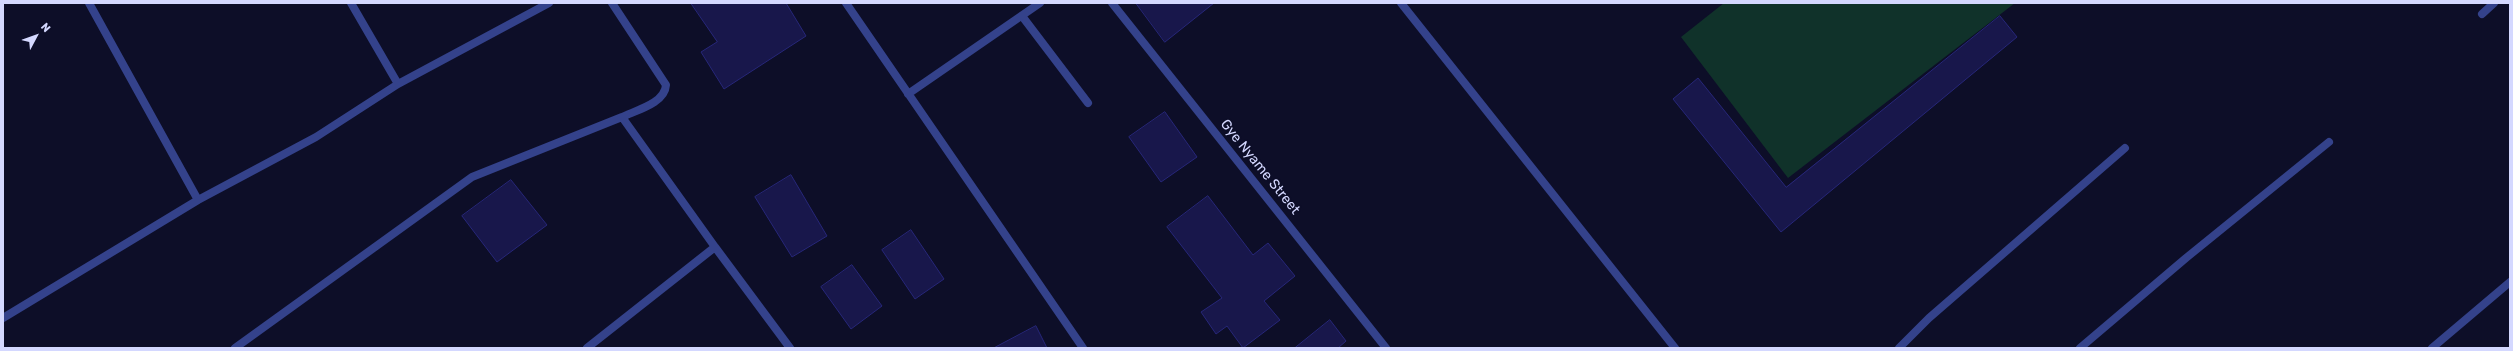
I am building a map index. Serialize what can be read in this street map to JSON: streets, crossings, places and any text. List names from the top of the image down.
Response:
{
  "streets": {
    "street": ["Gye Nyame Street"]
  },
  "north": "top right"
}
